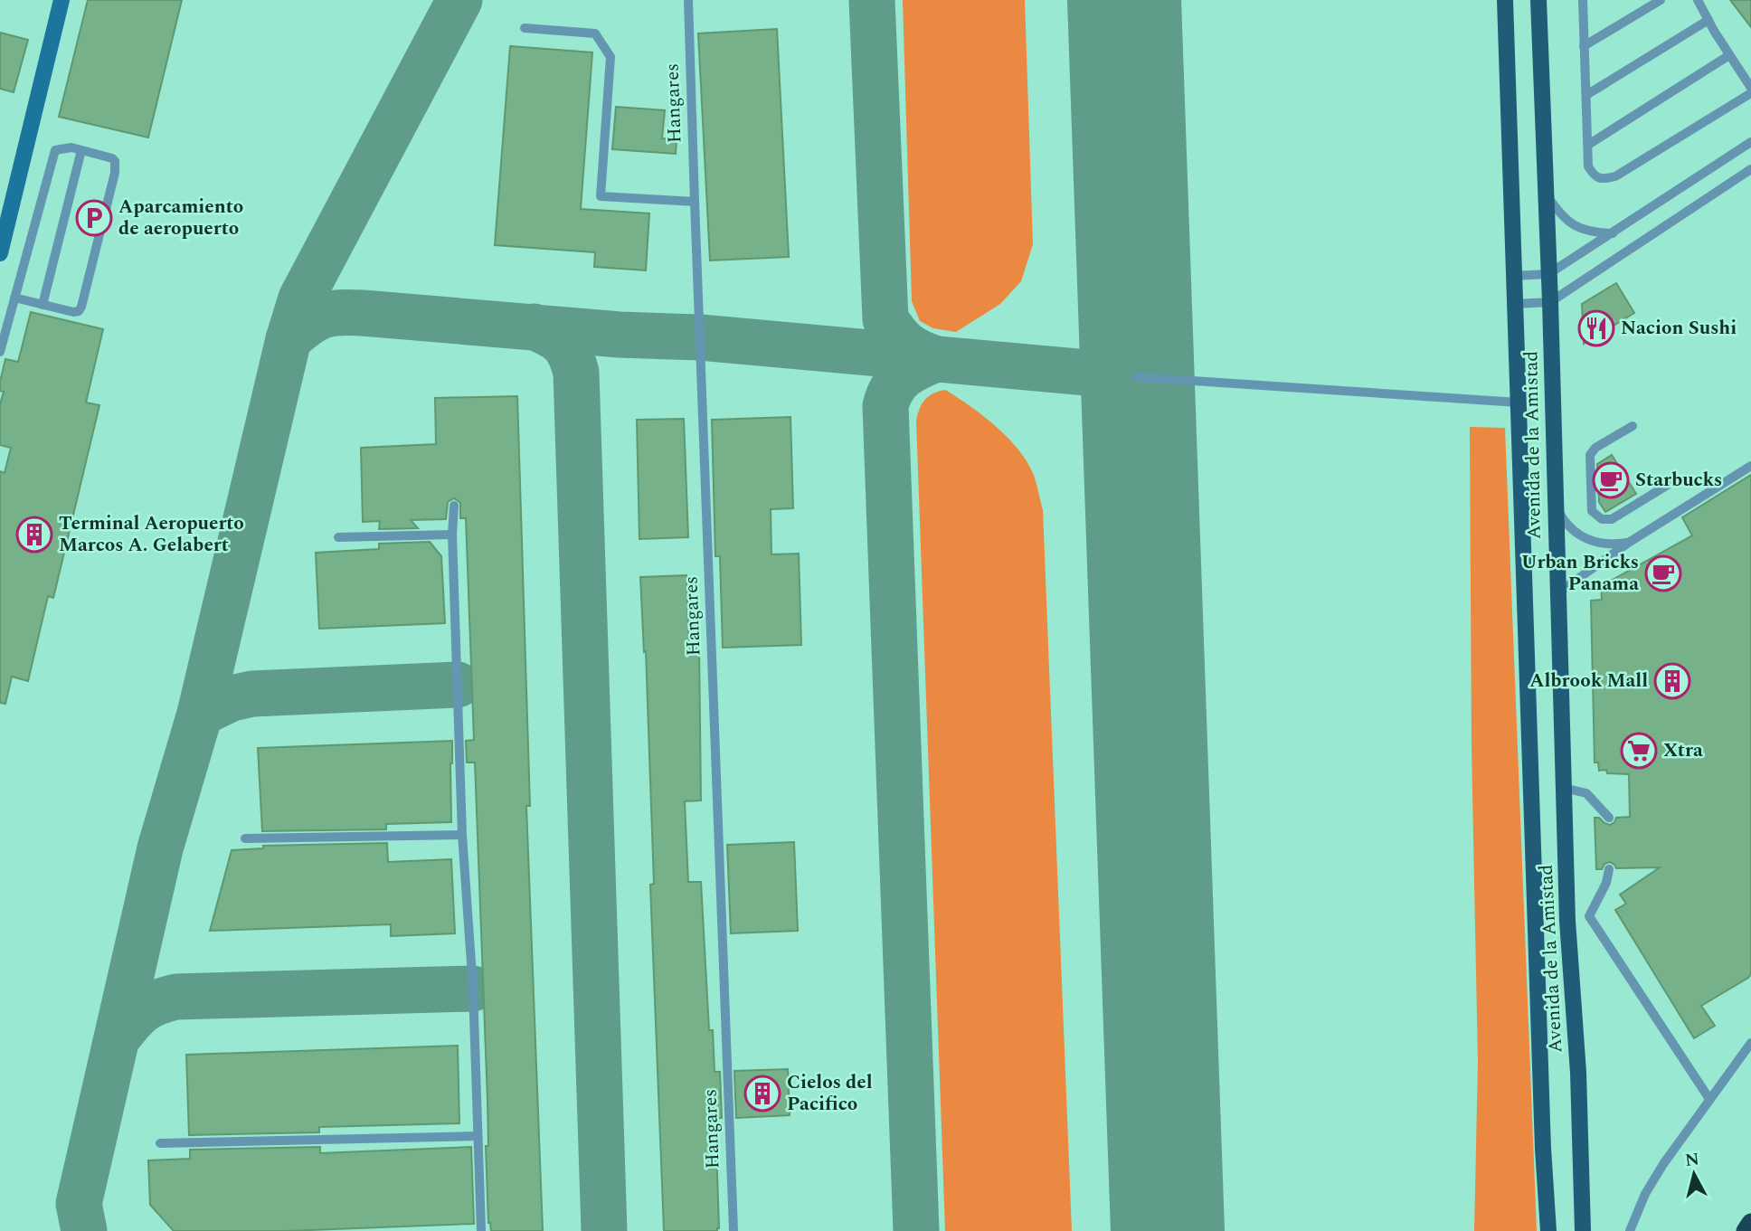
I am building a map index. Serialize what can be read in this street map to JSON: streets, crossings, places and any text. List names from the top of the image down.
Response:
{
  "streets": {
    "main road": ["Avenida de la Amistad"],
    "lane": ["Hangares"]
  },
  "places": {
    "parking": ["Aparcamiento de aeropuerto"],
    "restaurant": ["Nacion Sushi"],
    "cafe": ["Starbucks", "Urban Bricks Panama"],
    "building": ["Terminal Aeropuerto Marcos A. Gelabert", "Albrook Mall", "Cielos del Pacifico"],
    "supermarket": ["Xtra"]
  },
  "north": "top"
}
